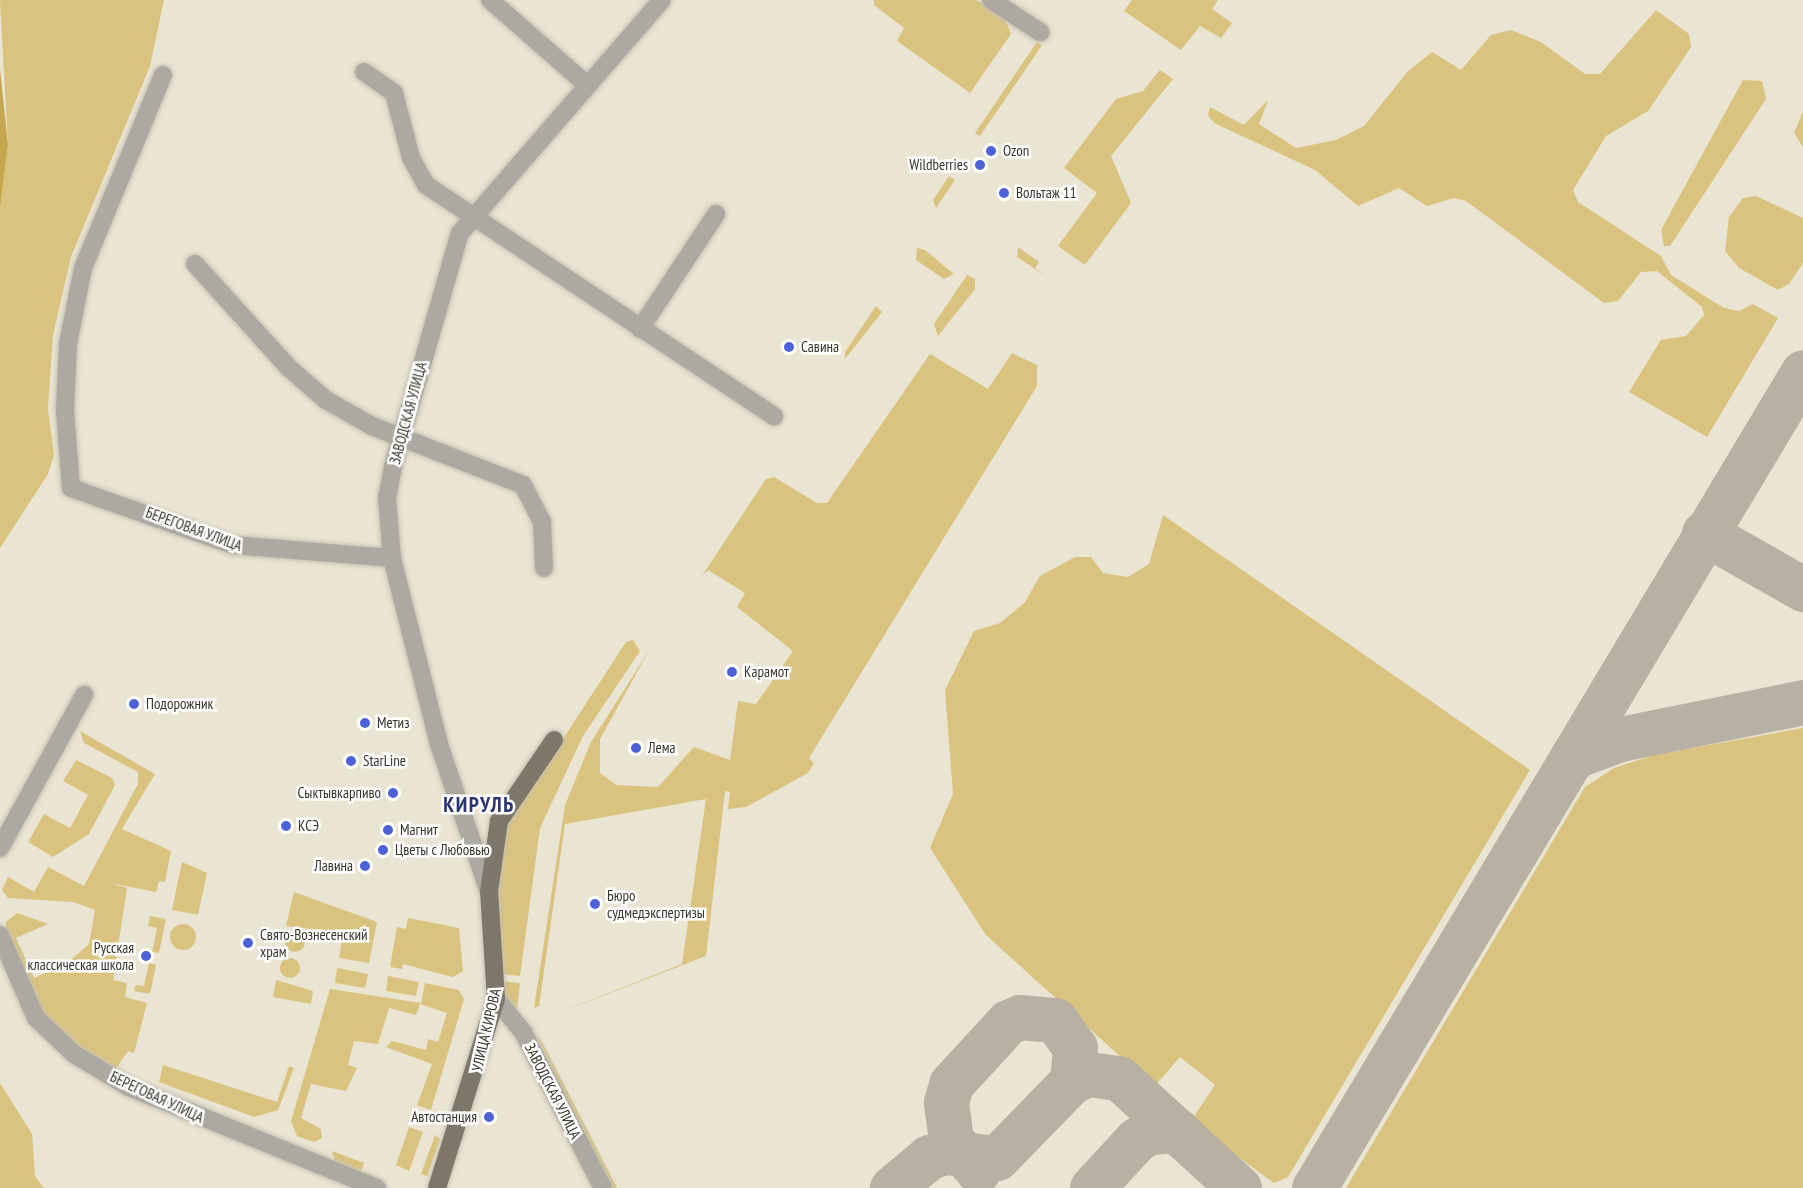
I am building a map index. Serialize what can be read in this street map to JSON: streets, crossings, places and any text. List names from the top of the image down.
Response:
{
  "streets": {
    "main road": ["УЛИЦА КИРОВА"],
    "street": ["ЗАВОДСКАЯ УЛИЦА", "БЕРЕГОВАЯ УЛИЦА"]
  },
  "crossings": [
    ["ЗАВОДСКАЯ УЛИЦА", "БЕРЕГОВАЯ УЛИЦА"],
    ["ЗАВОДСКАЯ УЛИЦА", "УЛИЦА КИРОВА"]
  ],
  "districts": ["КИРУЛЬ"],
  "places": [
    "Ozon",
    "Wildberries",
    "Вольтаж 11",
    "Савина",
    "Карамот",
    "Подорожник",
    "Метиз",
    "Лема",
    "StarLine",
    "Сыктывкарпиво",
    "КСЭ",
    "Магнит",
    "Цветы с Любовью",
    "Лавина",
    "Бюро судмедэкспертизы",
    "Свято-Вознесенский храм",
    "Русская классическая школа",
    "Автостанция"
  ]
}
